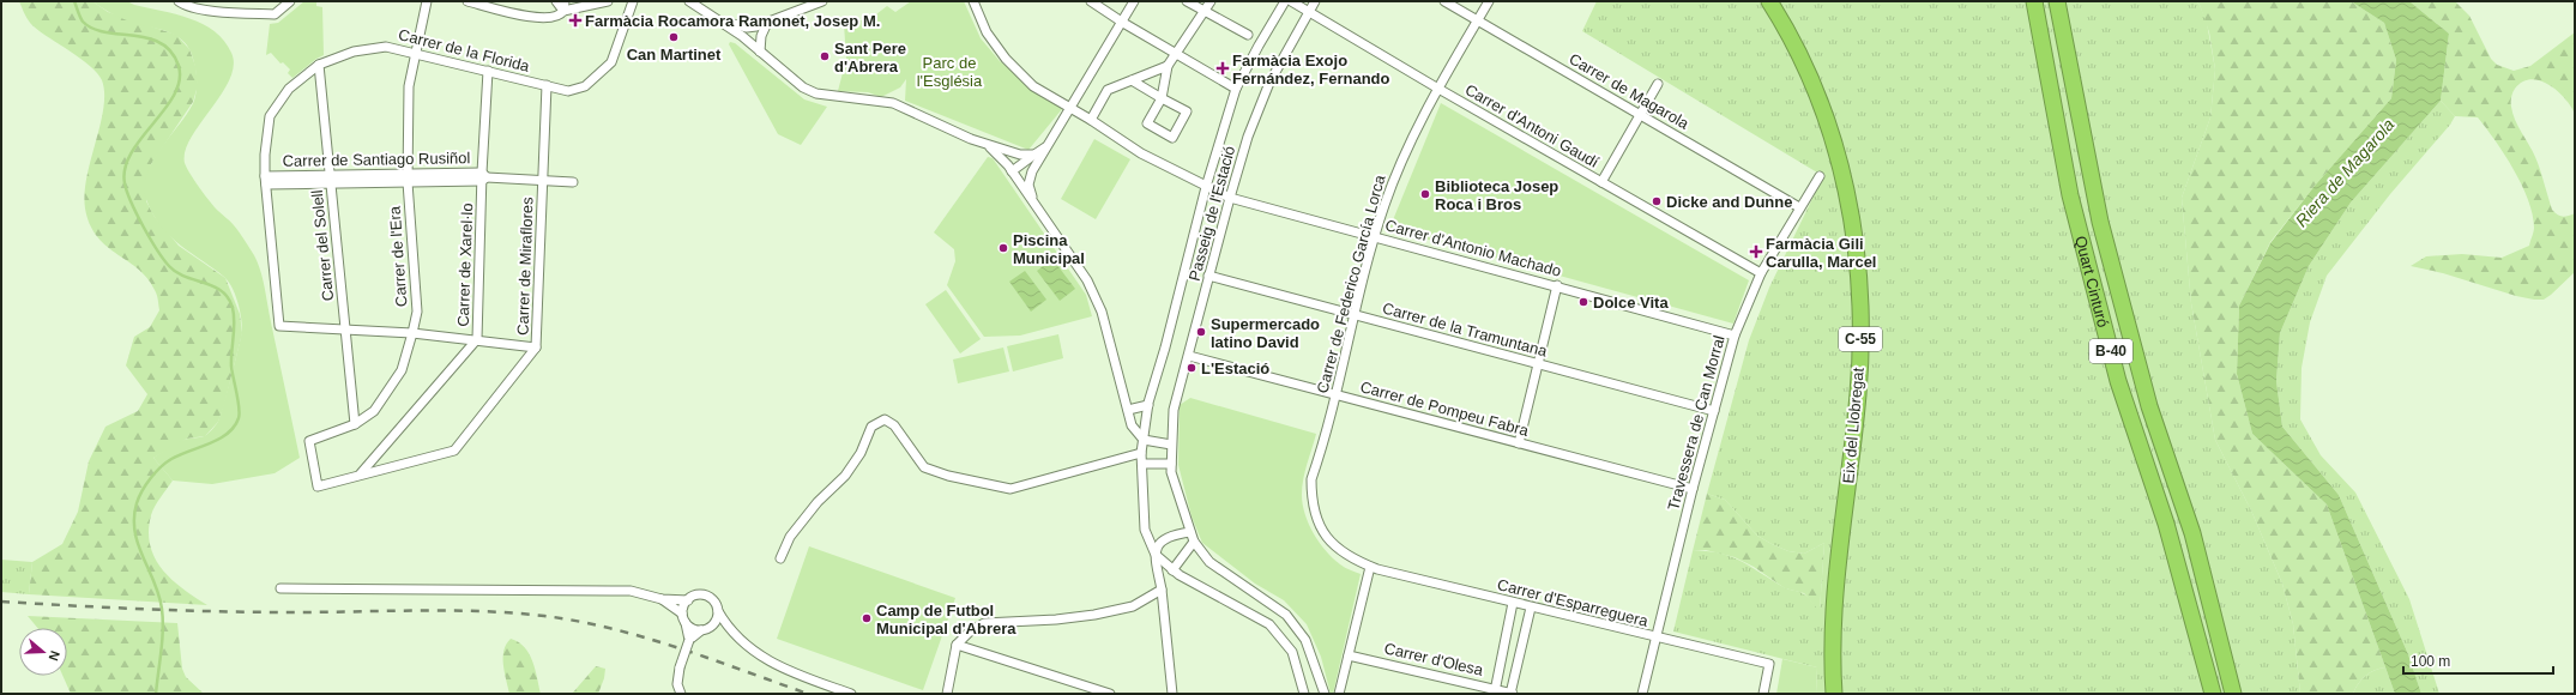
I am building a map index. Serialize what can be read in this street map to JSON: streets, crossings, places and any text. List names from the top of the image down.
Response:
{
  "streets": {
    "highway": [
      "Quart Cinturó",
      "C-55",
      "B-40",
      "Eix del Llobregat"
    ],
    "street": [
      "Carrer de la Florida",
      "Carrer de Magarola",
      "Carrer d'Antoni Gaudí",
      "Carrer de Santiago Rusiñol",
      "Passeig de l'Estació",
      "Carrer del Solell",
      "Carrer d'Antonio Machado",
      "Carrer de l'Era",
      "Carrer de Xarel·lo",
      "Carrer de Miraflores",
      "Carrer de Federico García Lorca",
      "Carrer de la Tramuntana",
      "Carrer de Pompeu Fabra",
      "Travessera de Can Morral",
      "Carrer d'Esparreguera",
      "Carrer d'Olesa"
    ]
  },
  "crossings": [
    ["Carrer de la Florida", "Carrer de Santiago Rusiñol"],
    ["Carrer de la Florida", "Carrer del Solell"],
    ["Carrer de la Florida", "Carrer de l'Era"],
    ["Carrer de la Florida", "Carrer de Xarel·lo"],
    ["Carrer de la Florida", "Carrer de Miraflores"],
    ["Carrer de Magarola", "Carrer de Federico García Lorca"],
    ["Carrer de Magarola", "Travessera de Can Morral"],
    ["Carrer d'Antoni Gaudí", "Passeig de l'Estació"],
    ["Carrer d'Antoni Gaudí", "Carrer de Federico García Lorca"],
    ["Carrer d'Antoni Gaudí", "Travessera de Can Morral"],
    ["Carrer de Santiago Rusiñol", "Carrer del Solell"],
    ["Carrer de Santiago Rusiñol", "Carrer de l'Era"],
    ["Carrer de Santiago Rusiñol", "Carrer de Xarel·lo"],
    ["Carrer de Santiago Rusiñol", "Carrer de Miraflores"],
    ["Passeig de l'Estació", "Carrer d'Antonio Machado"],
    ["Passeig de l'Estació", "Carrer de la Tramuntana"],
    ["Passeig de l'Estació", "Carrer de Pompeu Fabra"],
    ["Carrer del Solell", "Carrer de l'Era"],
    ["Carrer d'Antonio Machado", "Carrer de Federico García Lorca"],
    ["Carrer d'Antonio Machado", "Travessera de Can Morral"],
    ["Carrer de l'Era", "Carrer de Miraflores"],
    ["Carrer de Xarel·lo", "Carrer de Miraflores"],
    ["Carrer de Federico García Lorca", "Carrer de la Tramuntana"],
    ["Carrer de Federico García Lorca", "Carrer de Pompeu Fabra"],
    ["Carrer de Federico García Lorca", "Carrer d'Esparreguera"],
    ["Carrer de la Tramuntana", "Travessera de Can Morral"],
    ["Carrer de Pompeu Fabra", "Travessera de Can Morral"],
    ["Travessera de Can Morral", "Carrer d'Esparreguera"]
  ],
  "water": ["Riera de Magarola"],
  "parks": ["Parc de l'Església"],
  "places": {
    "health": ["Farmàcia Rocamora Ramonet, Josep M.", "Farmàcia Exojo Fernández, Fernando", "Farmàcia Gili Carulla, Marcel"],
    "other": [
      "Can Martinet",
      "Sant Pere d'Abrera",
      "Biblioteca Josep Roca i Bros",
      "Dicke and Dunne",
      "Piscina Municipal",
      "Dolce Vita",
      "Supermercado latino David",
      "L'Estació",
      "Camp de Futbol Municipal d'Abrera"
    ]
  },
  "scale_bar": "100 m",
  "north": "right"
}
